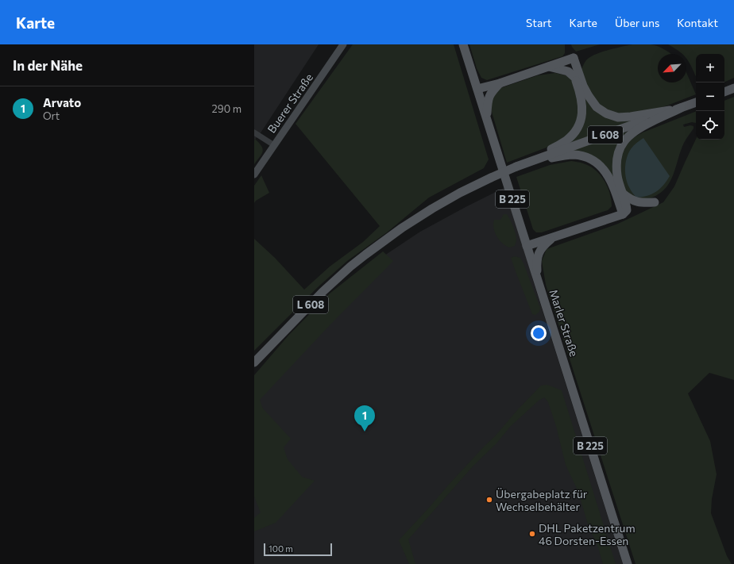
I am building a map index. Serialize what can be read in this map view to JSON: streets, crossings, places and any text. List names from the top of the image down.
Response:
{
  "streets": {
    "main road": ["L 608", "B 225", "Marler Straße"],
    "street": ["Buerer Straße"]
  },
  "crossings": [
    ["B 225", "Marler Straße"]
  ],
  "places": ["Übergabeplatz für Wechselbehälter", "DHL Paketzentrum 46 Dorsten-Essen"],
  "scale_bar": "100 m",
  "north": "bottom left",
  "page": {
    "header": "Karte",
    "nav": [
      "Start",
      "Karte",
      "Über uns",
      "Kontakt"
    ],
    "heading": "In der Nähe",
    "map_buttons": ["+", "−"],
    "list": [
      {
        "mark": "1",
        "name": "Arvato",
        "note": "Ort",
        "value": "290 m"
      }
    ],
    "pins": "1",
    "scale": "100 m"
  }
}
